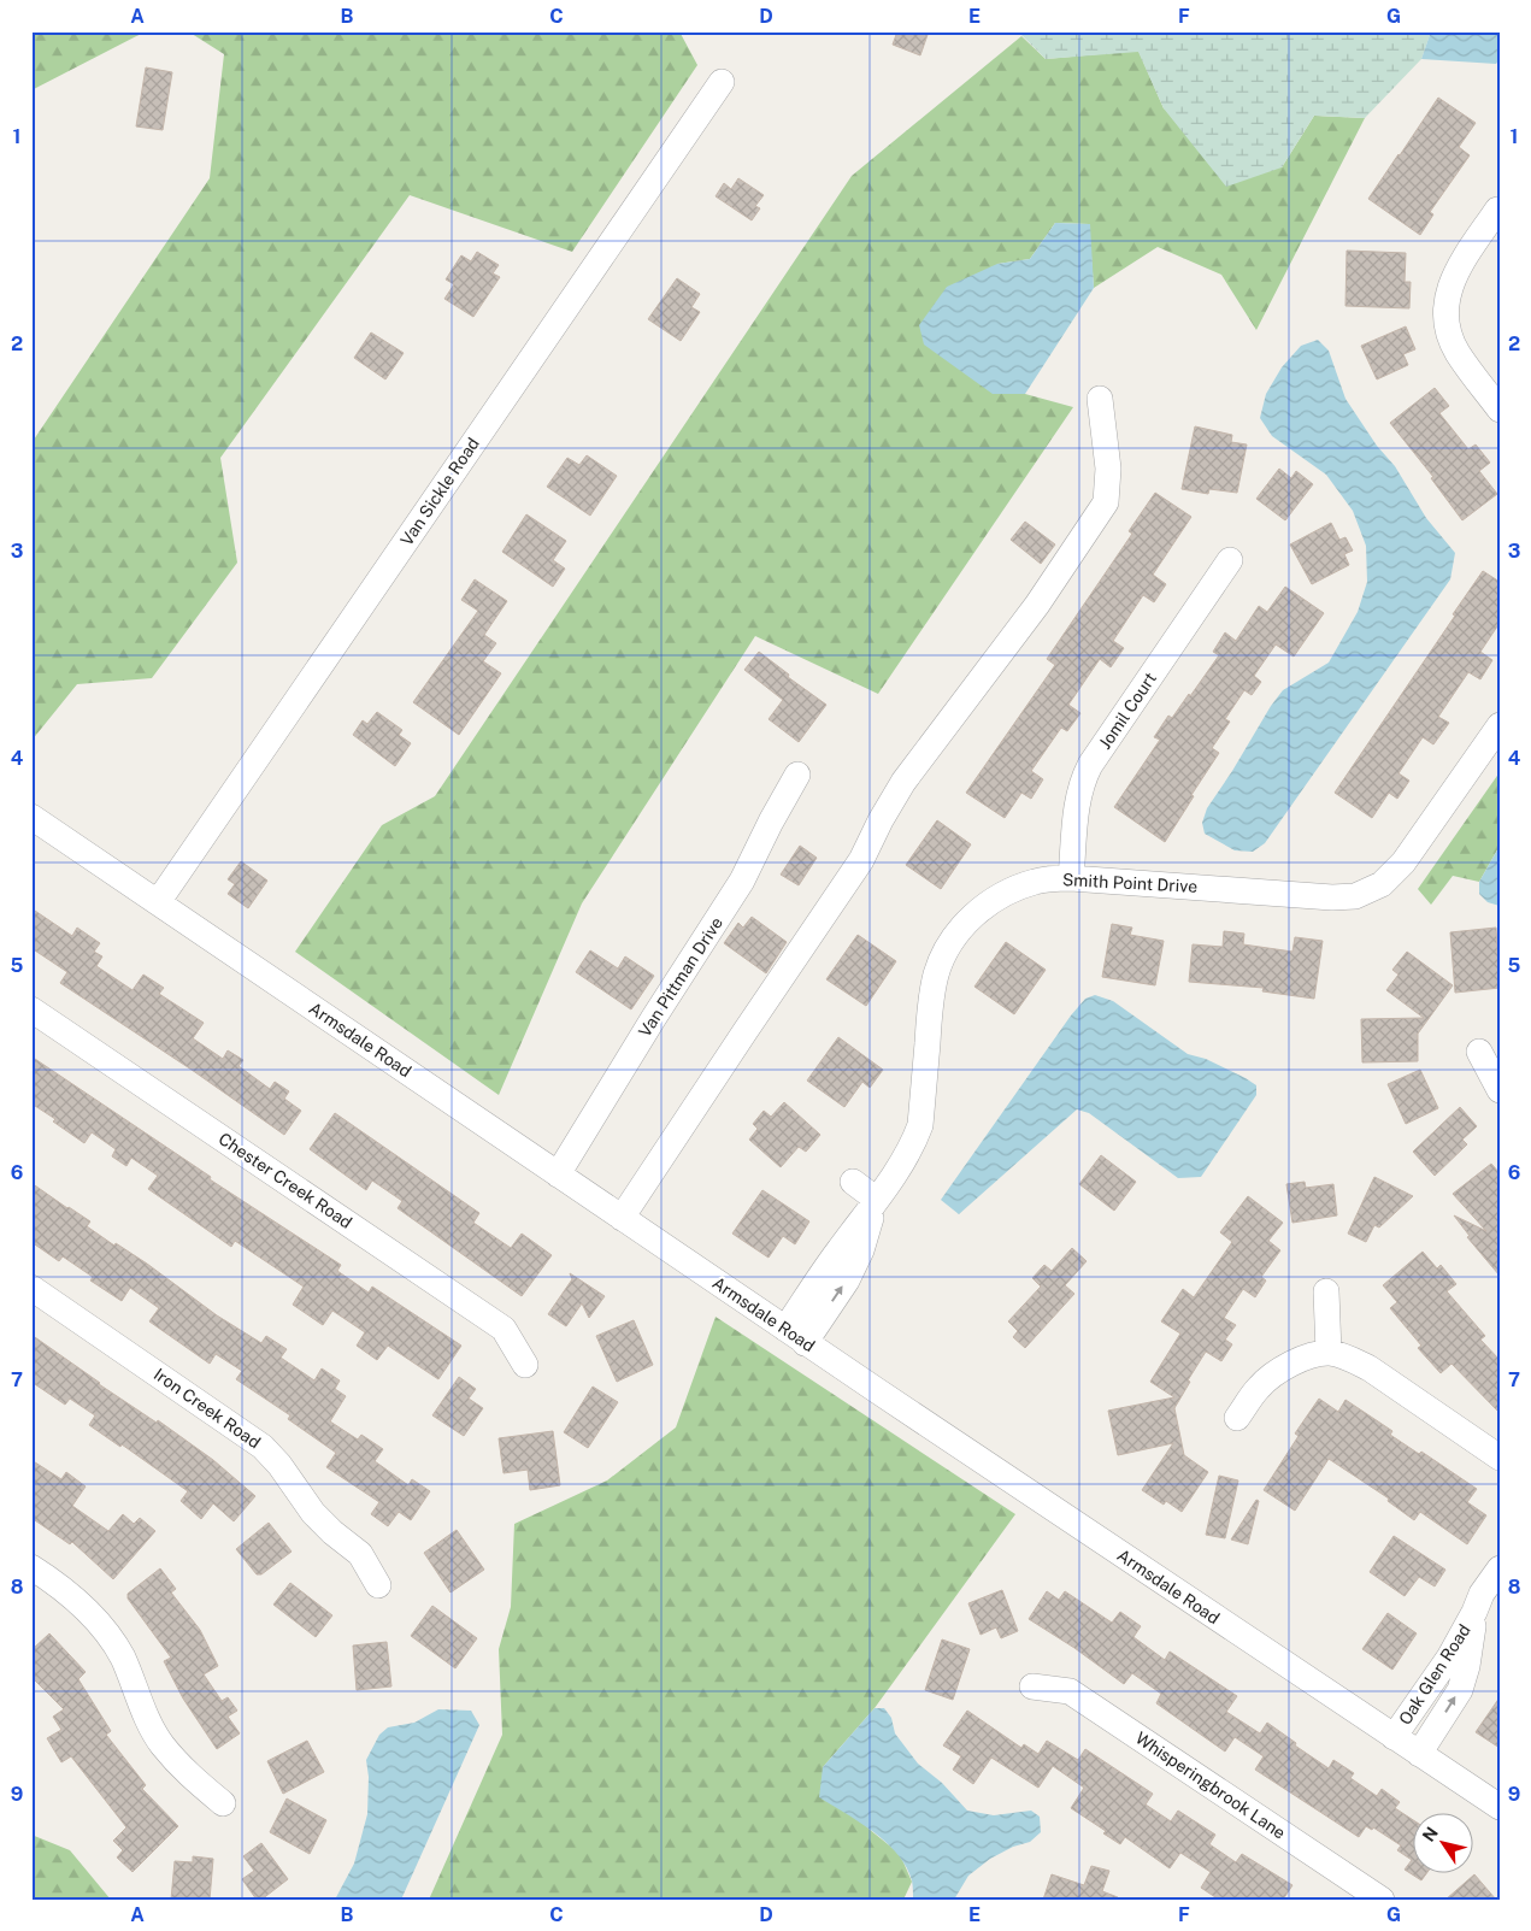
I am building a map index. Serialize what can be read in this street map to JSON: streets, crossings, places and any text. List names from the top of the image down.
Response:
{
  "streets": {
    "street": [
      "Van Sickle Road",
      "Jomil Court",
      "Smith Point Drive",
      "Van Pittman Drive",
      "Armsdale Road",
      "Chester Creek Road",
      "Iron Creek Road",
      "Oak Glen Road",
      "Whisperingbrook Lane"
    ]
  },
  "crossings": [
    ["Van Sickle Road", "Armsdale Road"],
    ["Jomil Court", "Smith Point Drive"],
    ["Smith Point Drive", "Armsdale Road"],
    ["Van Pittman Drive", "Armsdale Road"],
    ["Armsdale Road", "Oak Glen Road"]
  ],
  "north": "top left",
  "grid": {
    "columns": [
      "A",
      "B",
      "C",
      "D",
      "E",
      "F",
      "G"
    ],
    "rows": [
      "1",
      "2",
      "3",
      "4",
      "5",
      "6",
      "7",
      "8",
      "9"
    ]
  }
}
